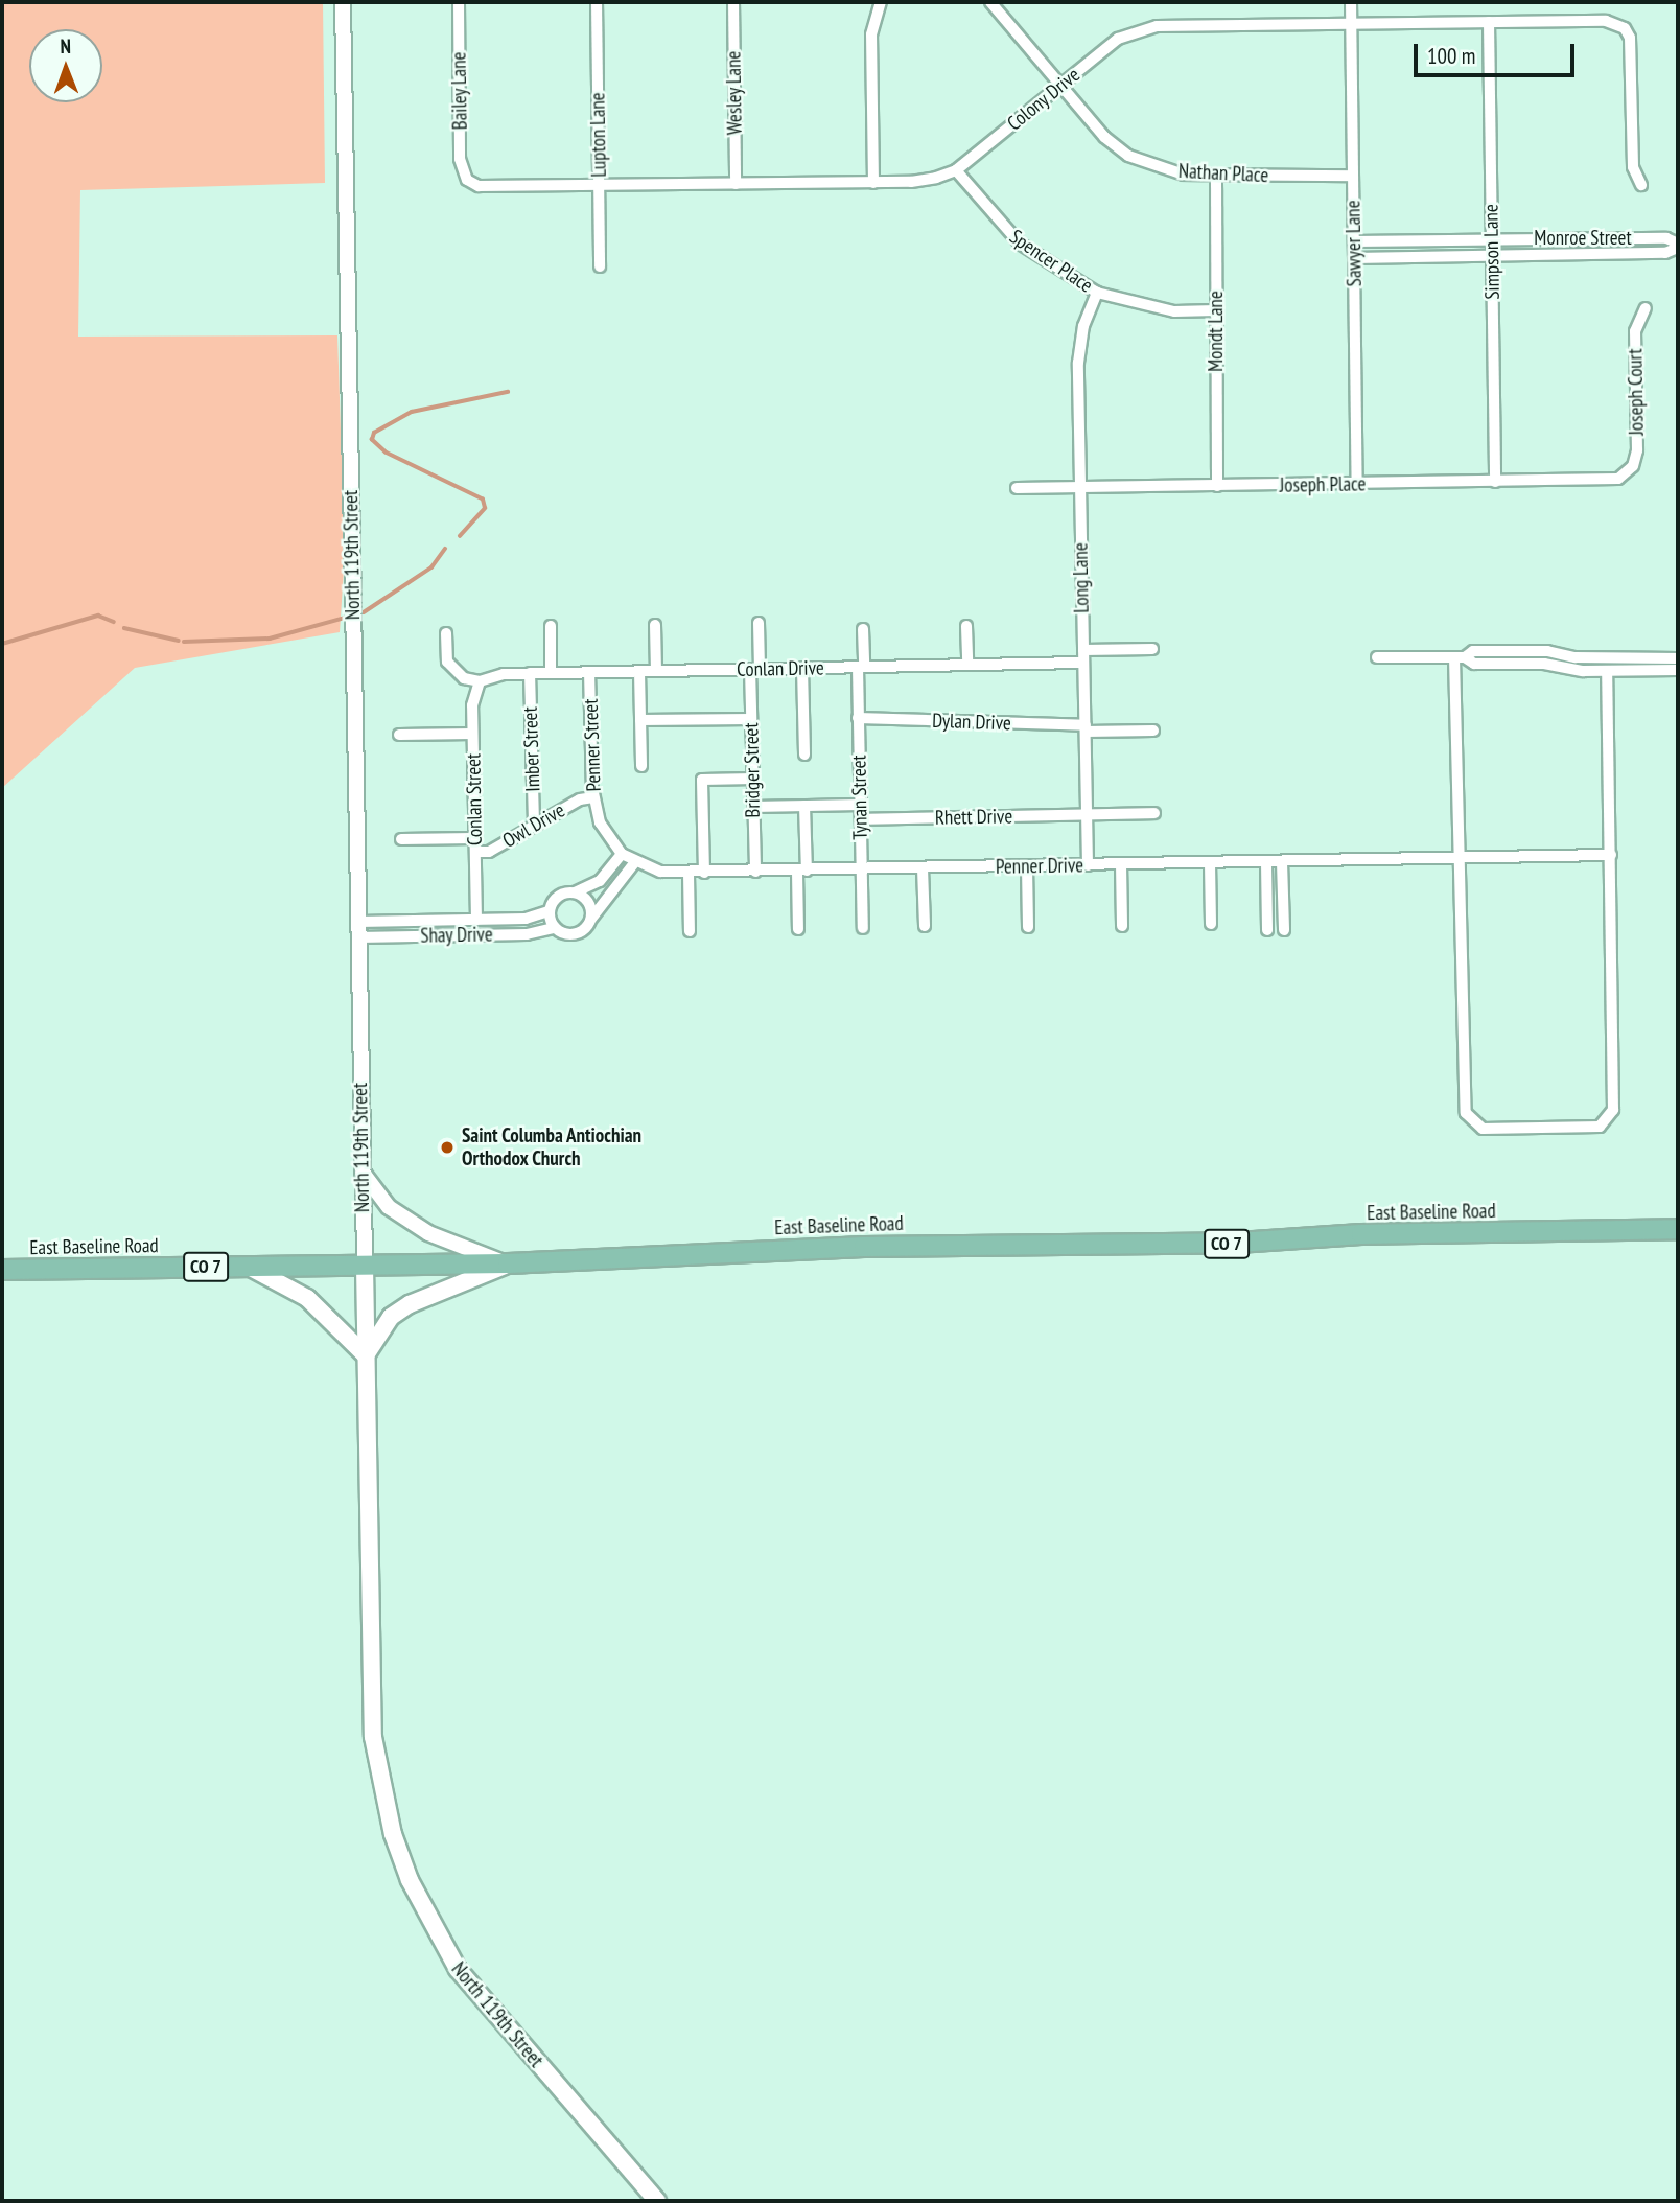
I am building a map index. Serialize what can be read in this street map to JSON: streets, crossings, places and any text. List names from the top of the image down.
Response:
{
  "streets": {
    "main road": ["North 119th Street", "East Baseline Road", "CO 7"],
    "street": [
      "Bailey Lane",
      "Wesley Lane",
      "Colony Drive",
      "Lupton Lane",
      "Nathan Place",
      "Monroe Street",
      "Sawyer Lane",
      "Simpson Lane",
      "Spencer Place",
      "Mondt Lane",
      "Joseph Court",
      "Joseph Place",
      "Long Lane",
      "Conlan Drive",
      "Dylan Drive",
      "Penner Street",
      "Imber Street",
      "Bridger Street",
      "Tynan Street",
      "Conlan Street",
      "Rhett Drive",
      "Owl Drive",
      "Penner Drive",
      "Shay Drive"
    ]
  },
  "crossings": [
    ["Bailey Lane", "Colony Drive"],
    ["Wesley Lane", "Colony Drive"],
    ["Colony Drive", "Lupton Lane"],
    ["Colony Drive", "Nathan Place"],
    ["Colony Drive", "Sawyer Lane"],
    ["Colony Drive", "Simpson Lane"],
    ["Colony Drive", "Spencer Place"],
    ["Nathan Place", "Sawyer Lane"],
    ["Nathan Place", "Mondt Lane"],
    ["Monroe Street", "Sawyer Lane"],
    ["Monroe Street", "Simpson Lane"],
    ["Sawyer Lane", "Joseph Place"],
    ["Simpson Lane", "Joseph Place"],
    ["Spencer Place", "Mondt Lane"],
    ["Spencer Place", "Long Lane"],
    ["Mondt Lane", "Joseph Place"],
    ["Joseph Court", "Joseph Place"],
    ["Joseph Place", "Long Lane"],
    ["North 119th Street", "Shay Drive"],
    ["North 119th Street", "East Baseline Road"],
    ["Long Lane", "Conlan Drive"],
    ["Long Lane", "Dylan Drive"],
    ["Long Lane", "Rhett Drive"],
    ["Long Lane", "Penner Drive"],
    ["Conlan Drive", "Penner Street"],
    ["Conlan Drive", "Imber Street"],
    ["Conlan Drive", "Bridger Street"],
    ["Conlan Drive", "Tynan Street"],
    ["Conlan Drive", "Conlan Street"],
    ["Dylan Drive", "Tynan Street"],
    ["Penner Street", "Owl Drive"],
    ["Penner Street", "Penner Drive"],
    ["Penner Street", "Shay Drive"],
    ["Imber Street", "Owl Drive"],
    ["Bridger Street", "Penner Drive"],
    ["Tynan Street", "Rhett Drive"],
    ["Tynan Street", "Penner Drive"],
    ["Conlan Street", "Owl Drive"],
    ["Conlan Street", "Shay Drive"],
    ["Penner Drive", "Shay Drive"]
  ],
  "places": ["Saint Columba Antiochian Orthodox Church"],
  "scale_bar": "100 m",
  "north": "top"
}
